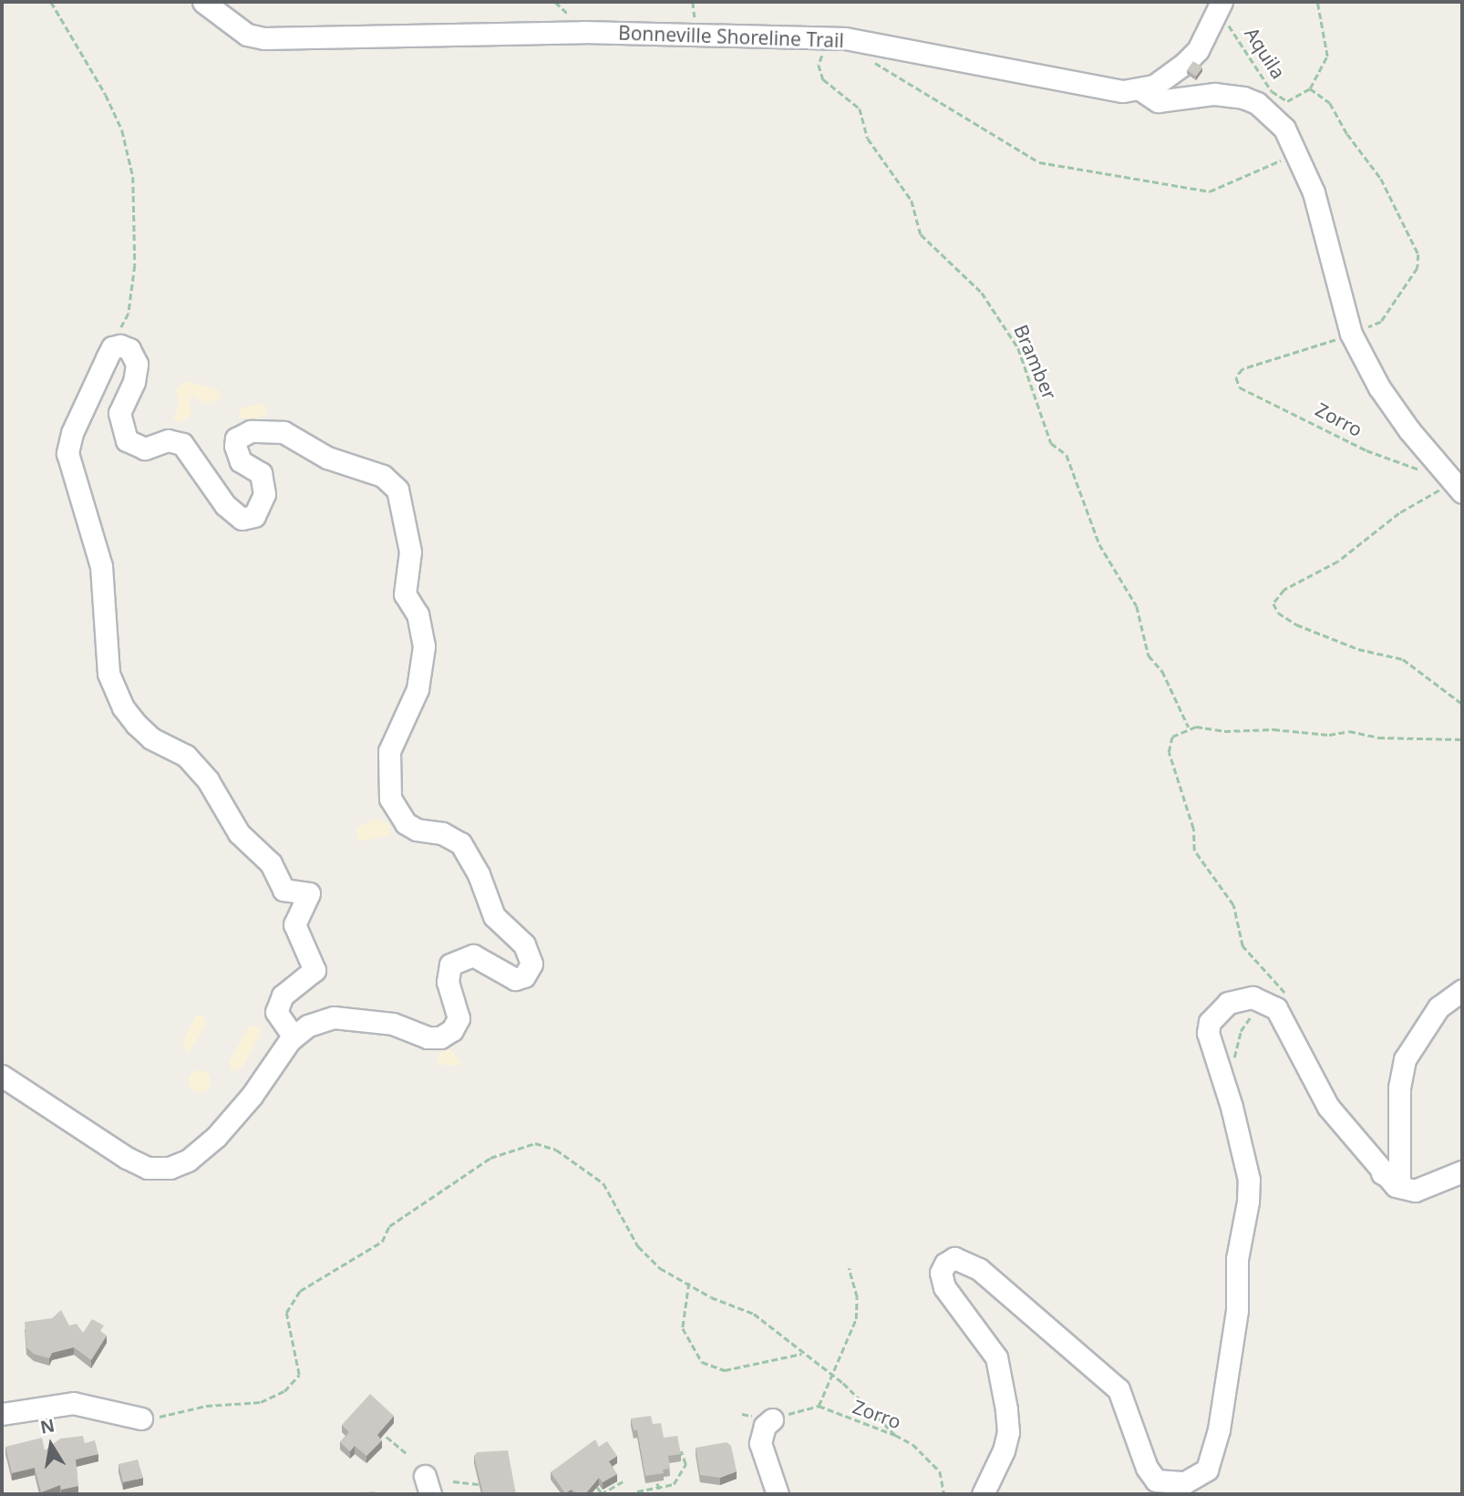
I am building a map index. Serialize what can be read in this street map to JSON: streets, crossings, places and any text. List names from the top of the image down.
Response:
{
  "streets": {
    "street": ["Bonneville Shoreline Trail"],
    "path": ["Aquila", "Bramber", "Zorro"]
  },
  "crossings": [
    ["Bonneville Shoreline Trail", "Bramber"],
    ["Bonneville Shoreline Trail", "Zorro"],
    ["Aquila", "Zorro"]
  ],
  "north": "top"
}
